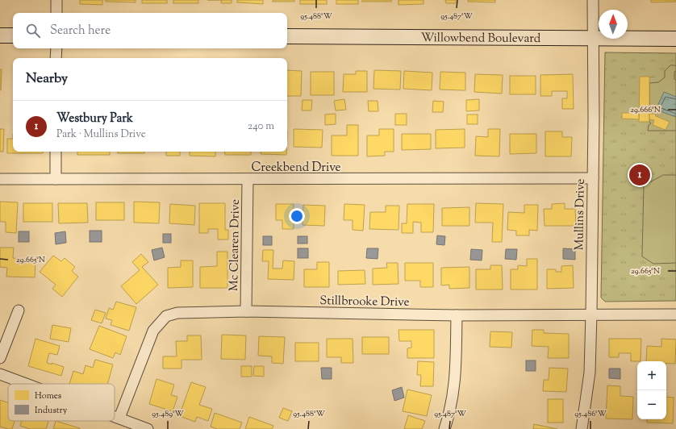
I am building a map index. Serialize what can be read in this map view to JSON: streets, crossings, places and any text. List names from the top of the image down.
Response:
{
  "streets": {
    "main road": ["Willowbend Boulevard"],
    "street": [
      "Creekbend Drive",
      "Mullins Drive",
      "Mc Clearen Drive",
      "Stillbrooke Drive"
    ]
  },
  "crossings": [
    ["Willowbend Boulevard", "Mullins Drive"],
    ["Creekbend Drive", "Mullins Drive"],
    ["Creekbend Drive", "Mc Clearen Drive"],
    ["Mullins Drive", "Stillbrooke Drive"],
    ["Mc Clearen Drive", "Stillbrooke Drive"]
  ],
  "legend": ["Homes", "Industry"],
  "north": "top",
  "page": {
    "search": "Search here",
    "heading": "Nearby",
    "list": [
      {
        "mark": "1",
        "name": "Westbury Park",
        "note": "Park · Mullins Drive",
        "value": "240 m"
      }
    ],
    "pins": "1",
    "map_buttons": ["+", "−"]
  },
  "coordinates": [
    "95.488°W",
    "95.487°W",
    "29.666°N",
    "29.665°N",
    "95.489°W",
    "95.486°W"
  ]
}
